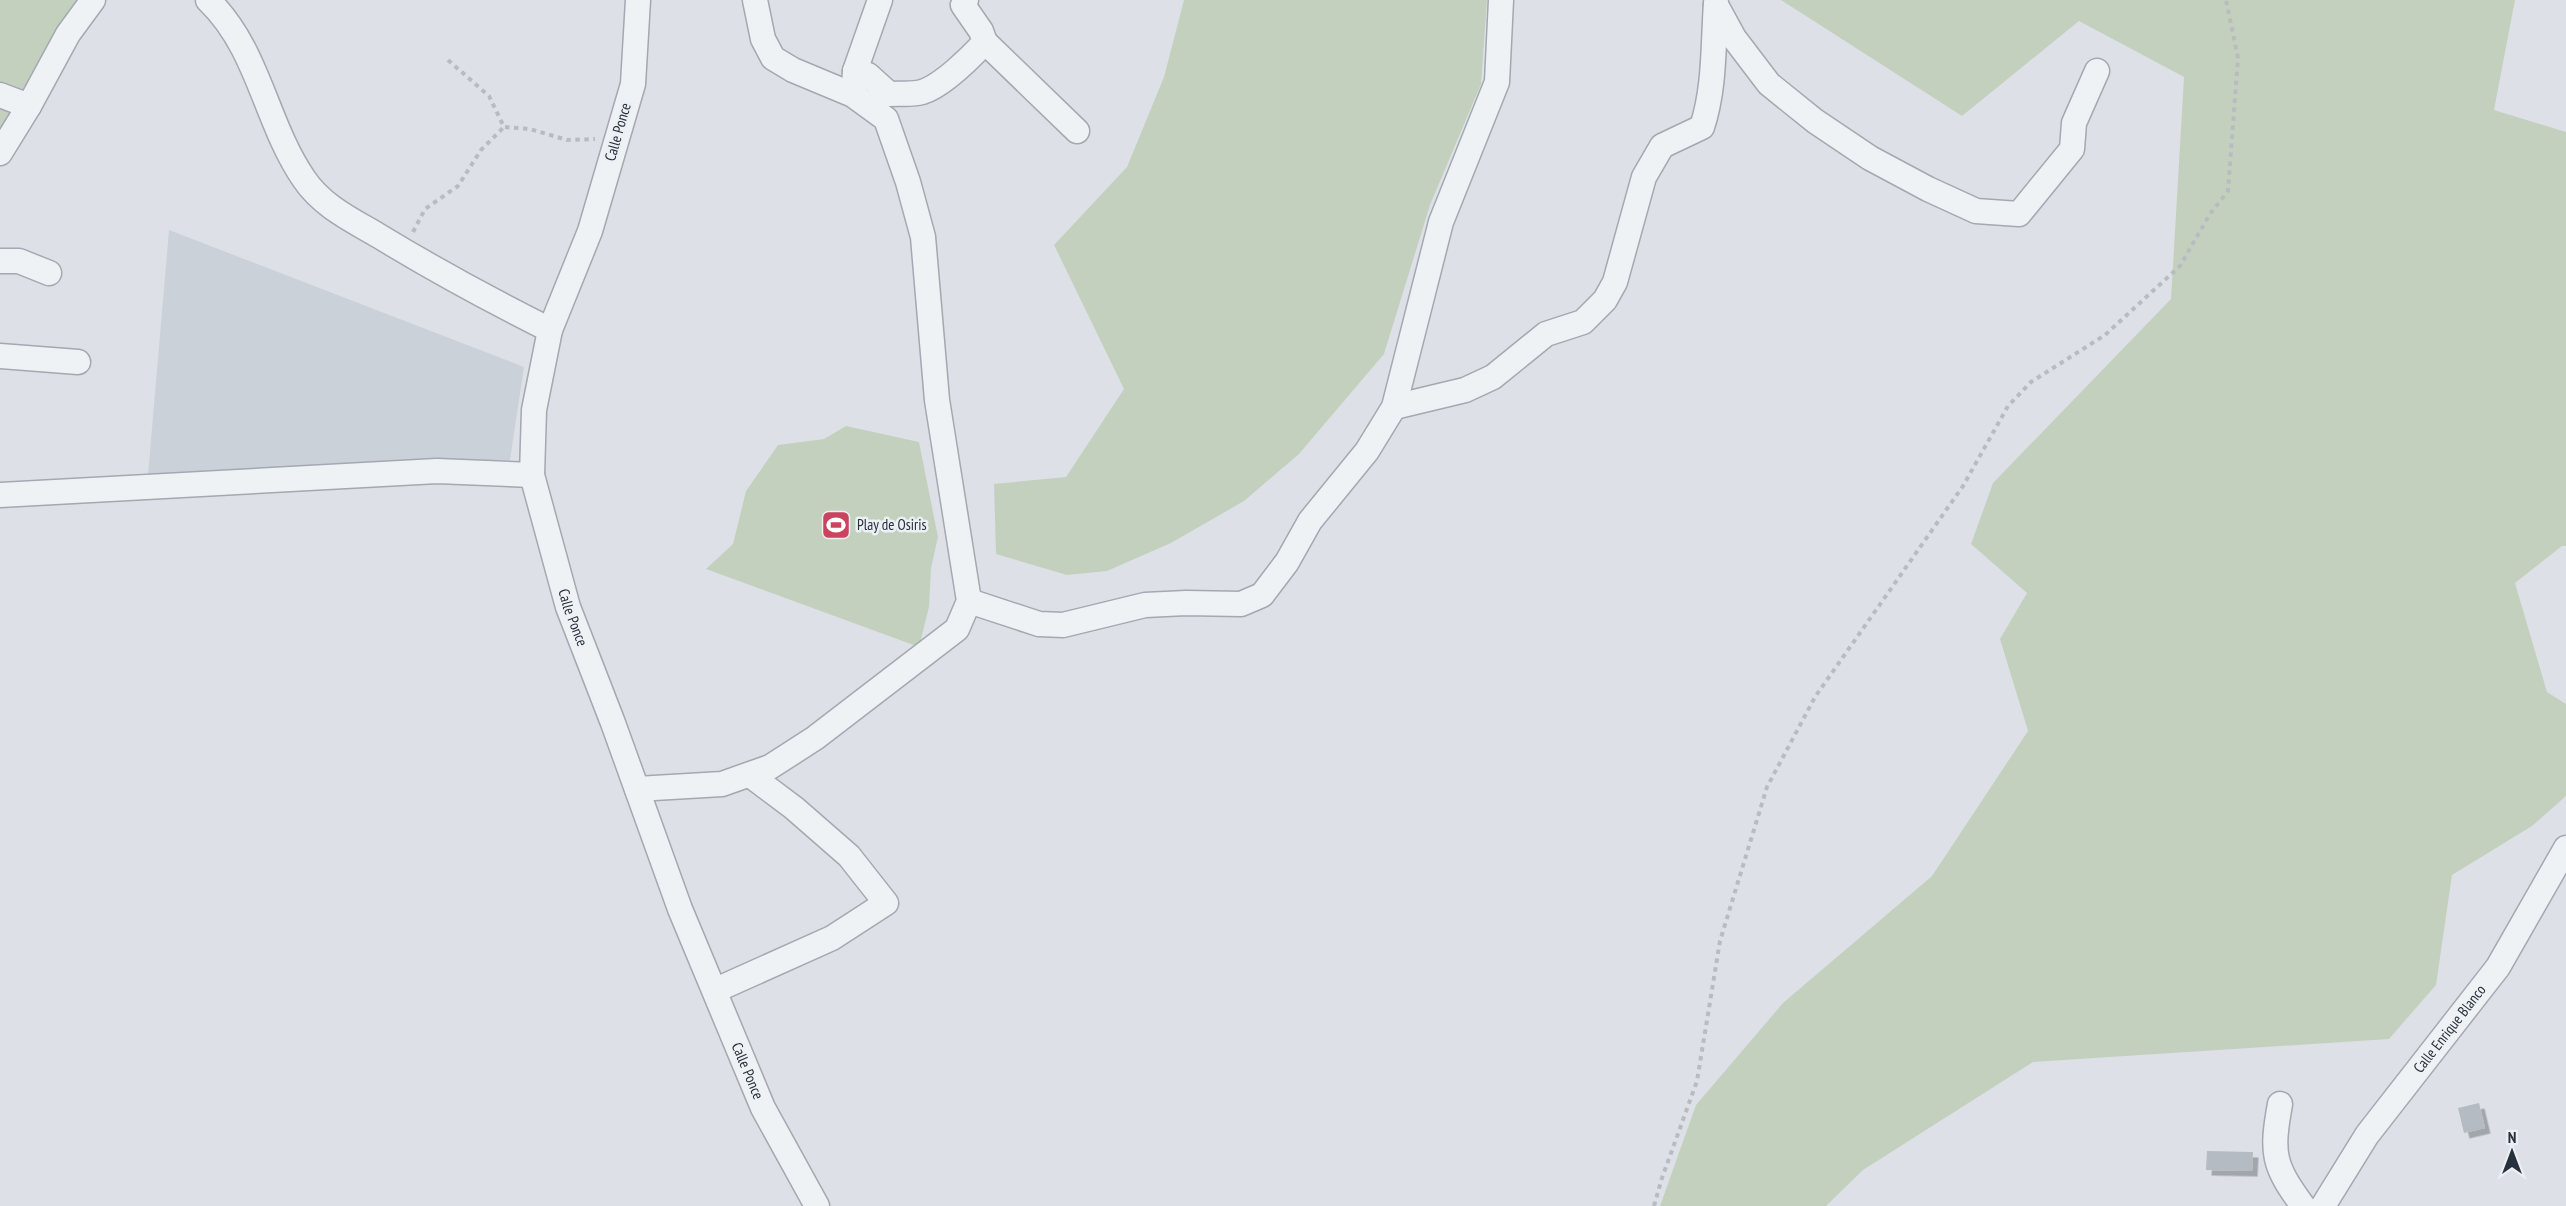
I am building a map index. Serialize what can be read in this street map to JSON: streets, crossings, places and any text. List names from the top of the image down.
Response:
{
  "streets": {
    "street": ["Calle Ponce", "Calle Enrique Blanco"]
  },
  "places": {
    "sports": ["Play de Osiris"]
  },
  "north": "top"
}
